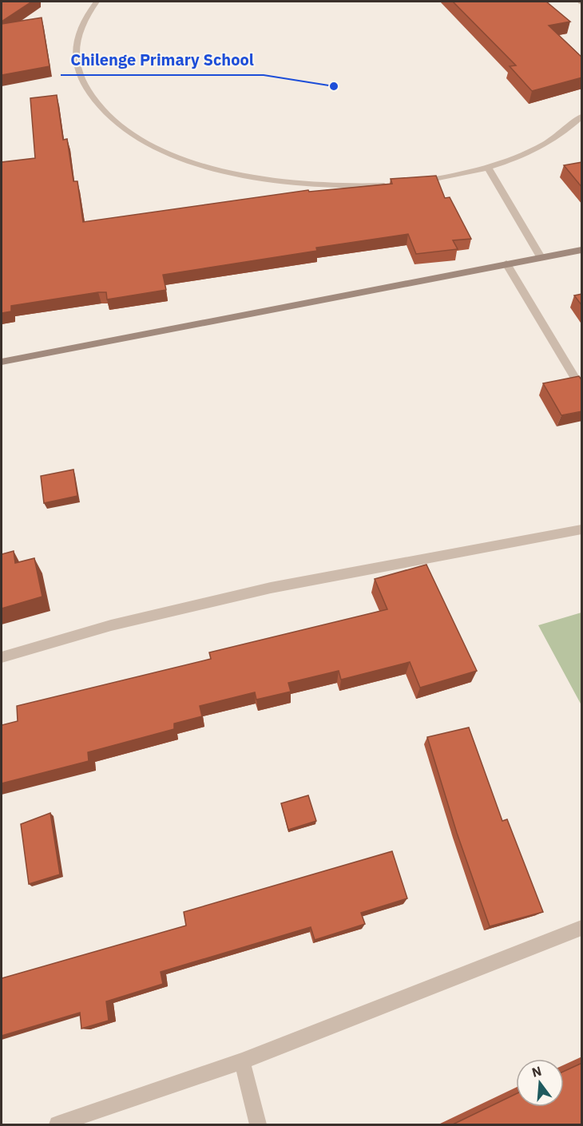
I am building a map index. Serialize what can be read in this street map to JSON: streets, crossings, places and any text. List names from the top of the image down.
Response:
{
  "places": ["Chilenge Primary School"],
  "north": "top"
}
